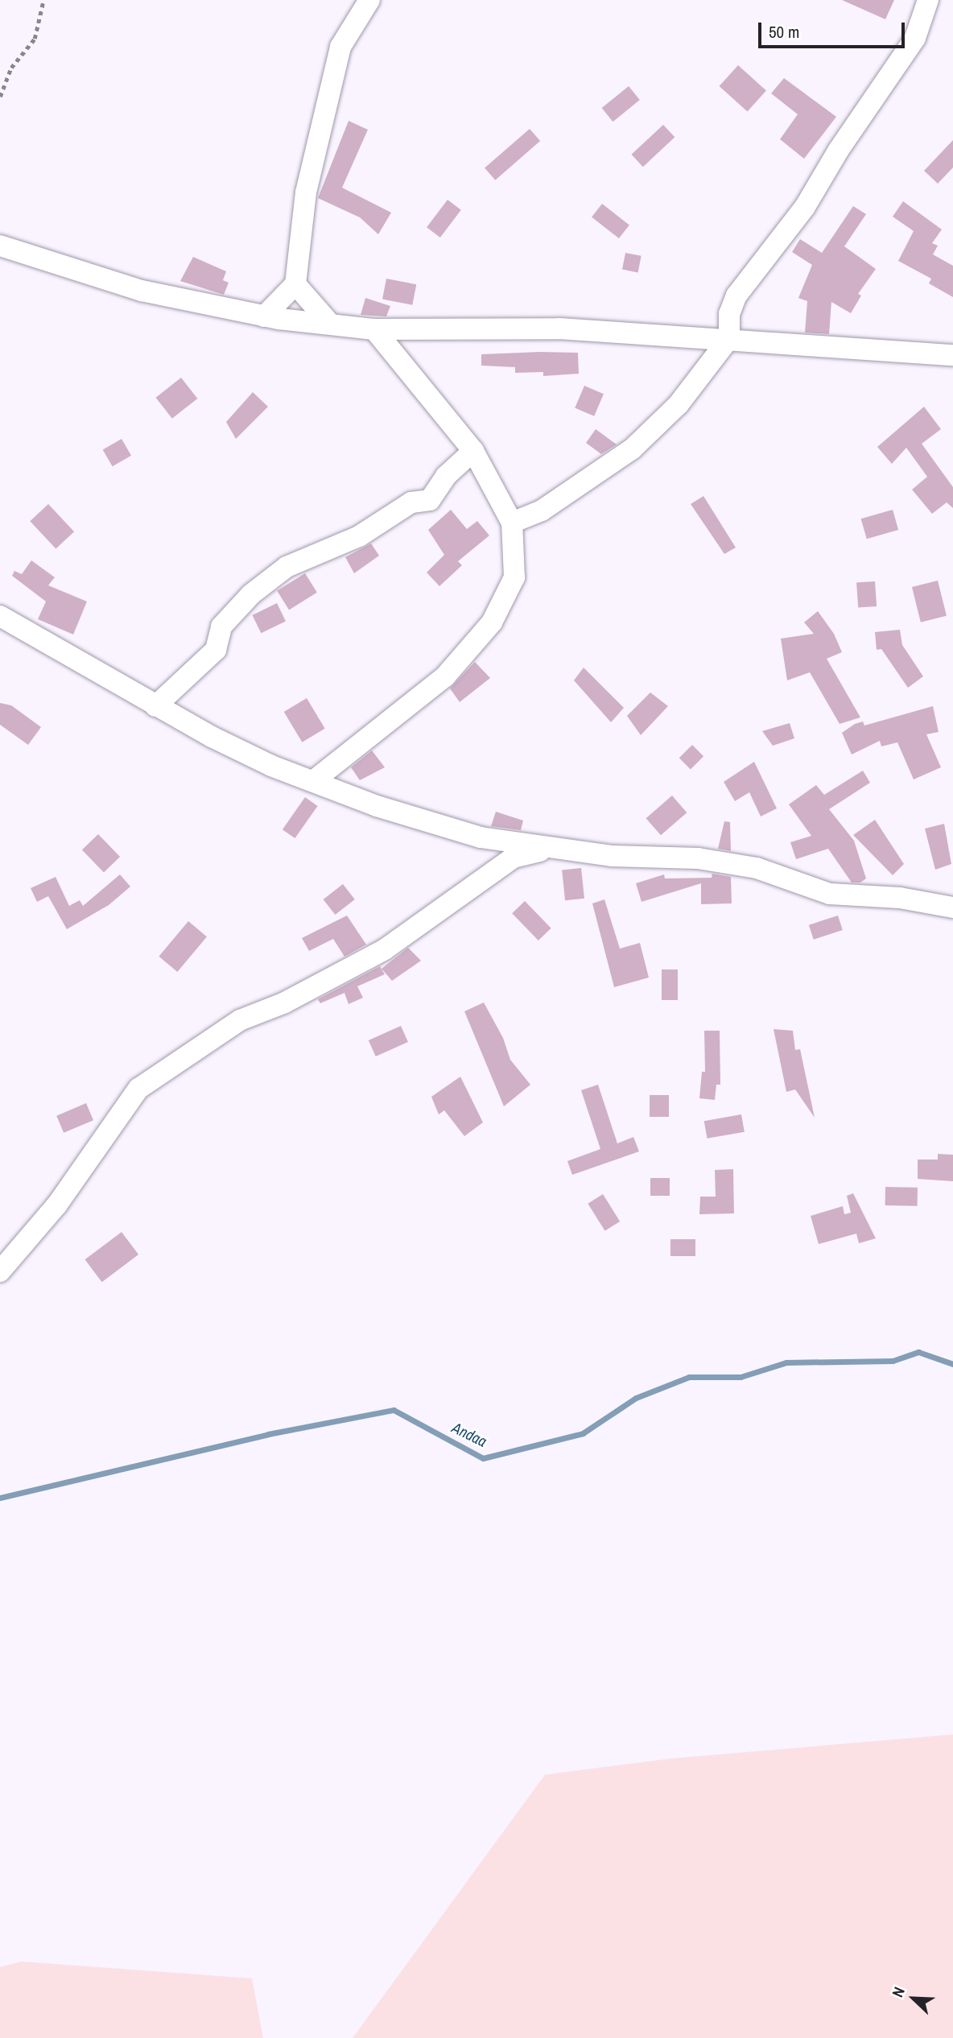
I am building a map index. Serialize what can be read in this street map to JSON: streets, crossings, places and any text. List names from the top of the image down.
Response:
{
  "water": ["Andaa"],
  "scale_bar": "50 m",
  "north": "top left"
}
